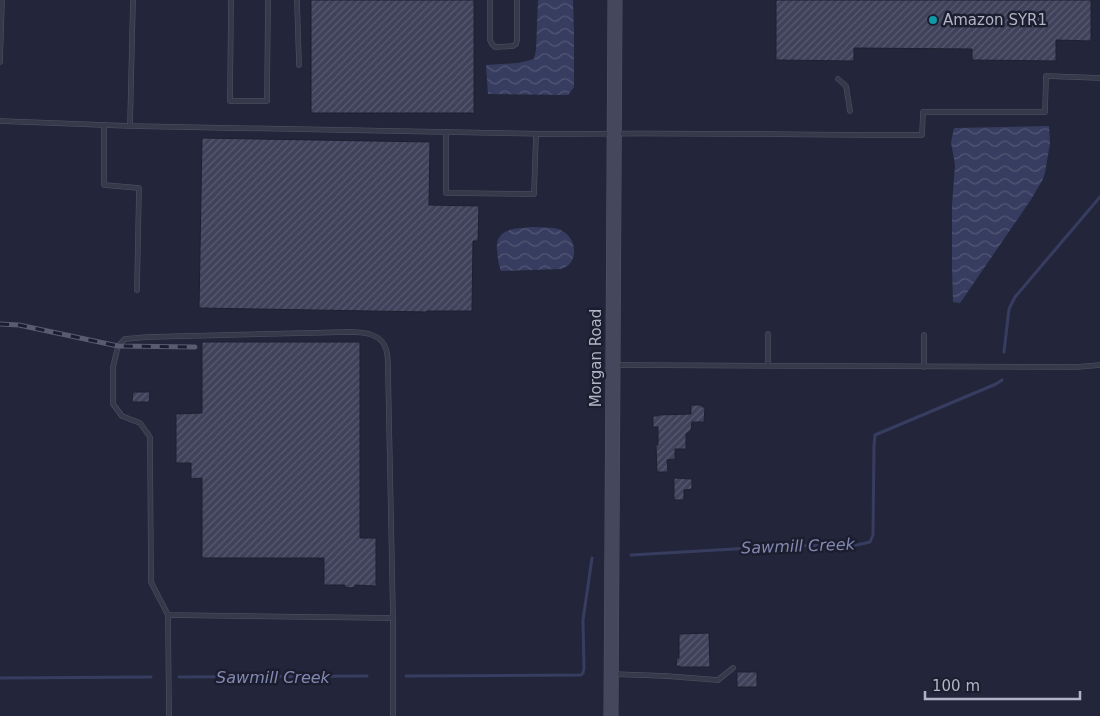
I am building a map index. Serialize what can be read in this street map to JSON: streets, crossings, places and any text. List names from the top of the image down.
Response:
{
  "streets": {
    "street": ["Morgan Road"]
  },
  "water": ["Sawmill Creek"],
  "places": ["Amazon SYR1"],
  "scale_bar": "100 m"
}
